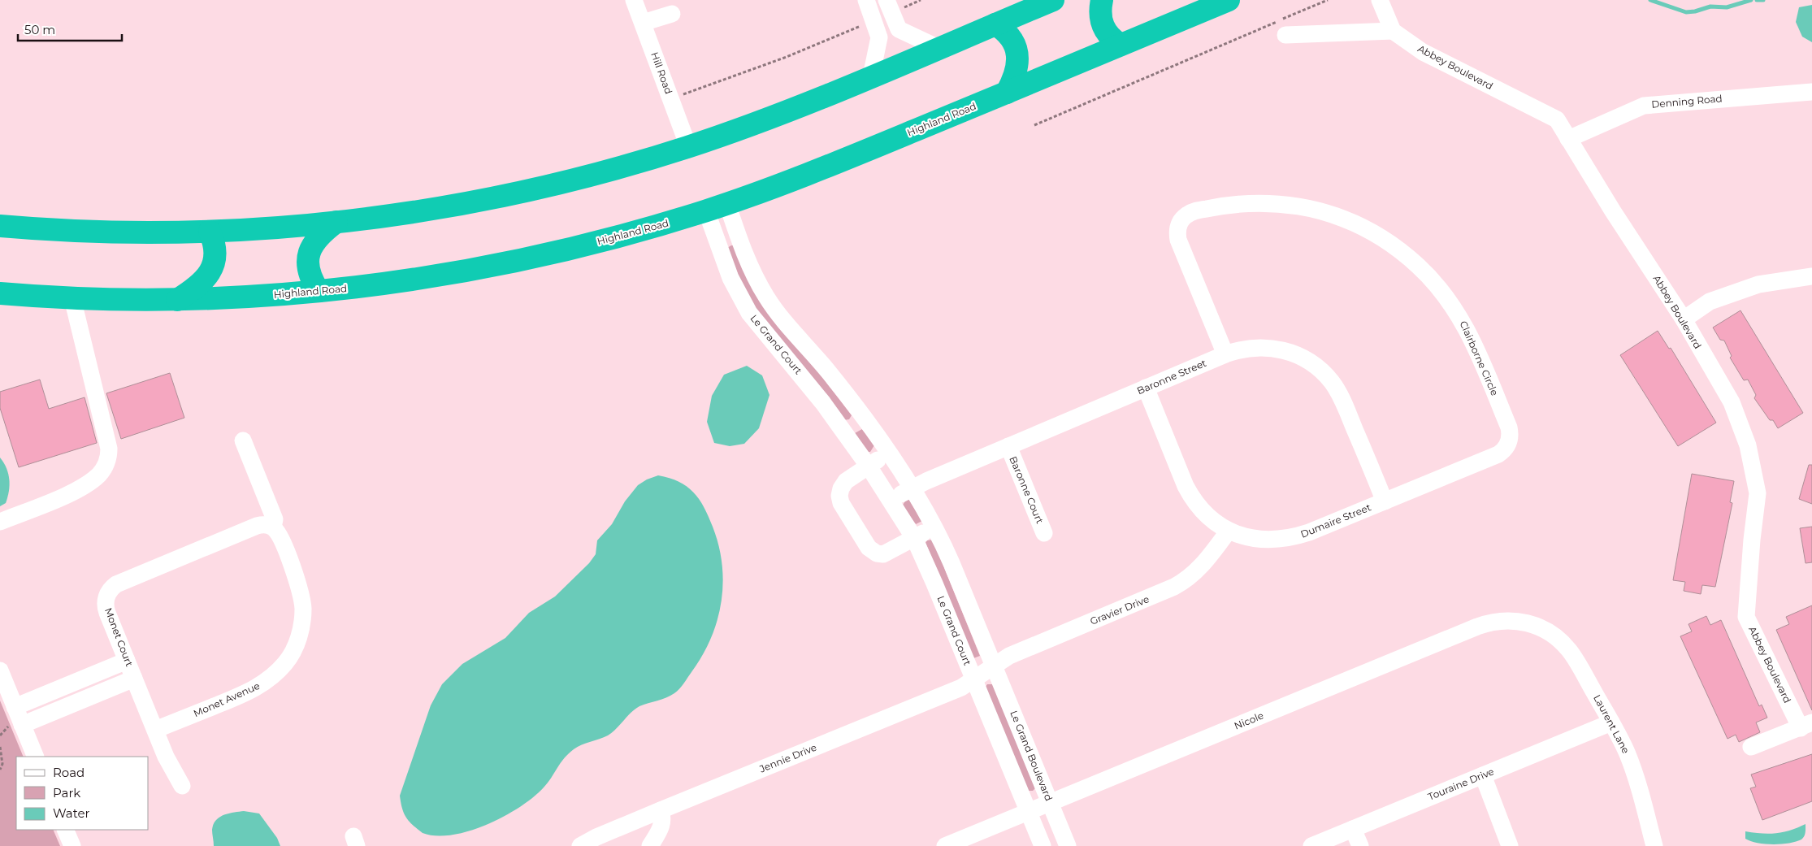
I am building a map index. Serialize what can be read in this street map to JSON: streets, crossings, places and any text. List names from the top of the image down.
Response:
{
  "streets": {
    "highway": ["Highland Road"],
    "street": [
      "Abbey Boulevard",
      "Hill Road",
      "Denning Road",
      "Le Grand Court",
      "Clairborne Circle",
      "Baronne Street",
      "Baronne Court",
      "Dumaire Street",
      "Gravier Drive",
      "Monet Court",
      "Monet Avenue",
      "Nicole",
      "Laurent Lane",
      "Le Grand Boulevard",
      "Jennie Drive",
      "Touraine Drive"
    ]
  },
  "crossings": [
    ["Abbey Boulevard", "Denning Road"],
    ["Highland Road", "Le Grand Court"],
    ["Le Grand Court", "Baronne Street"],
    ["Le Grand Court", "Jennie Drive"],
    ["Clairborne Circle", "Baronne Street"],
    ["Clairborne Circle", "Dumaire Street"],
    ["Baronne Street", "Baronne Court"],
    ["Baronne Street", "Dumaire Street"],
    ["Dumaire Street", "Gravier Drive"],
    ["Gravier Drive", "Le Grand Boulevard"],
    ["Gravier Drive", "Jennie Drive"],
    ["Monet Court", "Monet Avenue"],
    ["Nicole", "Laurent Lane"],
    ["Nicole", "Le Grand Boulevard"],
    ["Laurent Lane", "Touraine Drive"],
    ["Le Grand Boulevard", "Jennie Drive"]
  ],
  "legend": ["Road", "Park", "Water"],
  "scale_bar": "50 m"
}
